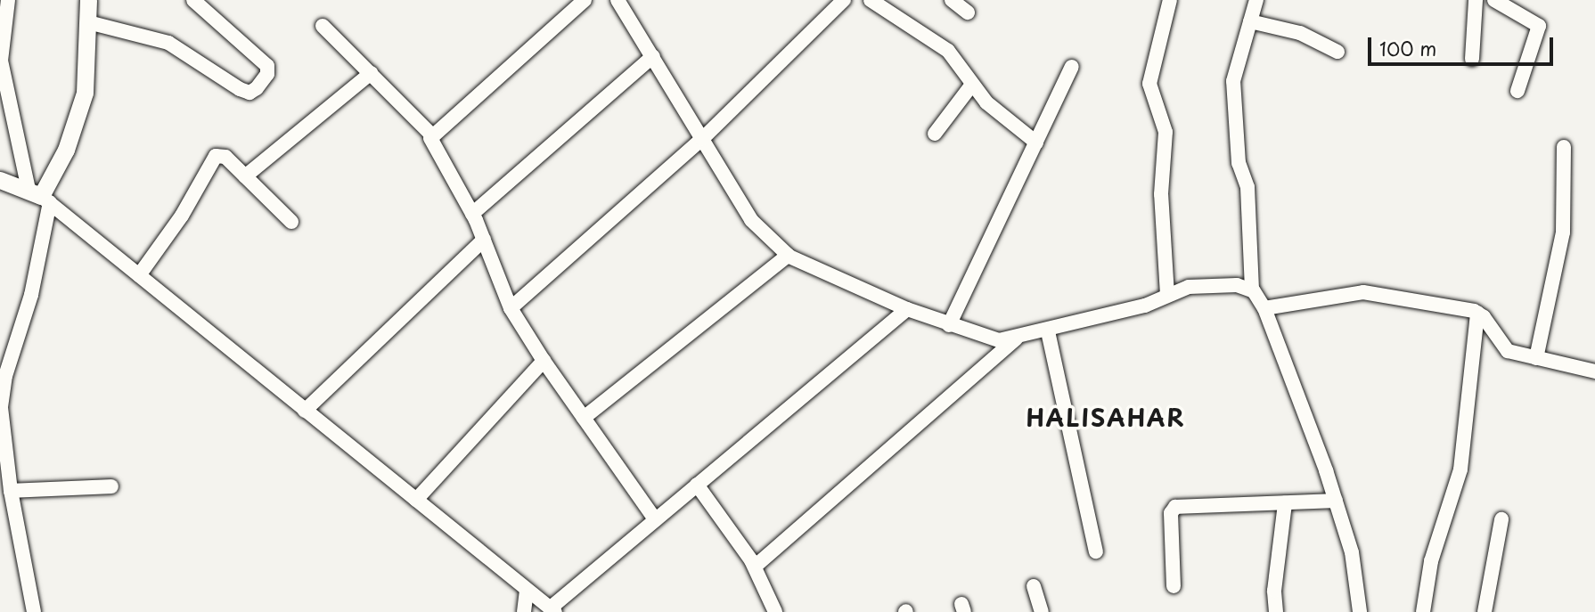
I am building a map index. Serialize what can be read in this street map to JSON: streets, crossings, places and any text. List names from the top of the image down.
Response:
{
  "districts": ["HALISAHAR"],
  "scale_bar": "100 m"
}
